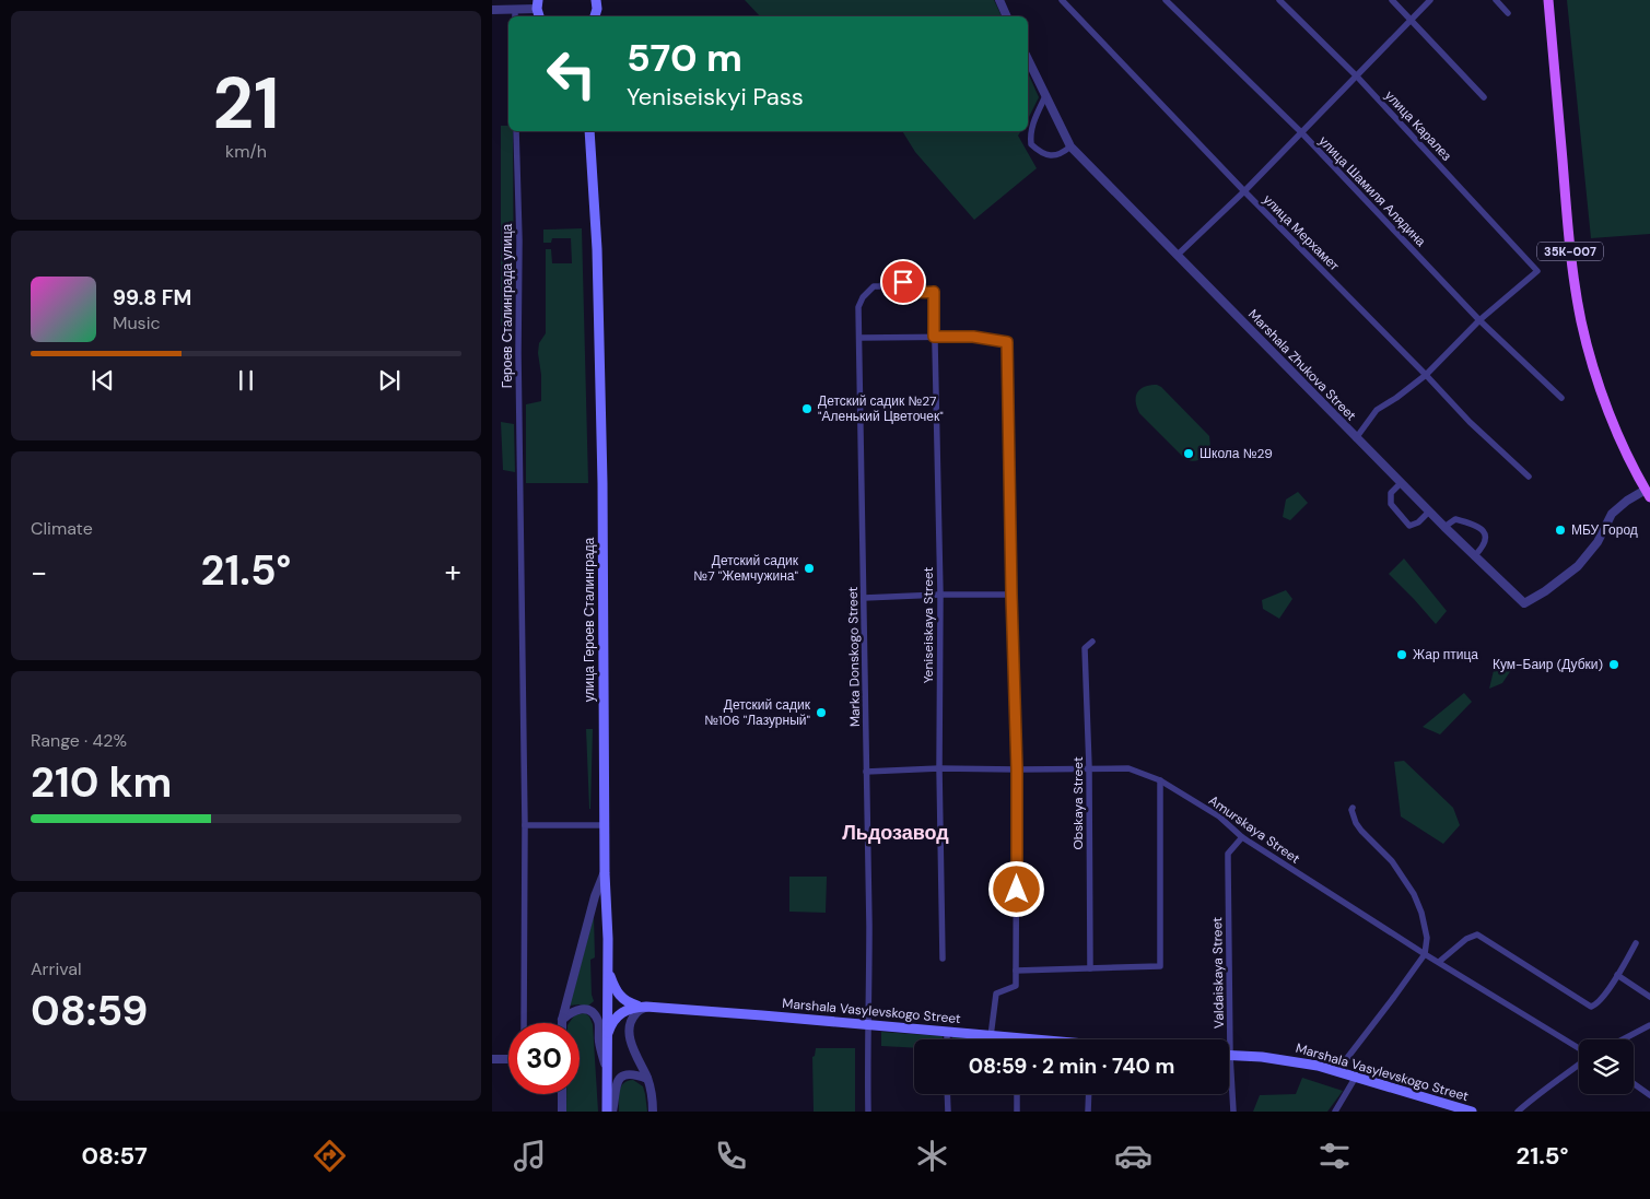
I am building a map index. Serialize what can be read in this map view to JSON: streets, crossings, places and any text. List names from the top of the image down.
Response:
{
  "streets": {
    "main road": ["35К-007", "улица Героев Сталинграда", "Marshala Vasylevskogo Street"],
    "street": [
      "улица Каралез",
      "улица Шамиля Алядина",
      "улица Мерхамет",
      "Героев Сталинграда улица",
      "Marshala Zhukova Street",
      "Yeniseiskaya Street",
      "Marka Donskogo Street",
      "Obskaya Street",
      "Amurskaya Street",
      "Valdaiskaya Street"
    ]
  },
  "crossings": [
    ["улица Каралез", "улица Шамиля Алядина"],
    ["35К-007", "Marshala Zhukova Street"],
    ["улица Героев Сталинграда", "Marshala Vasylevskogo Street"],
    ["Yeniseiskaya Street", "Marka Donskogo Street"],
    ["Yeniseiskaya Street", "Amurskaya Street"],
    ["Marka Donskogo Street", "Amurskaya Street"],
    ["Marka Donskogo Street", "Marshala Vasylevskogo Street"],
    ["Obskaya Street", "Amurskaya Street"],
    ["Amurskaya Street", "Valdaiskaya Street"],
    ["Valdaiskaya Street", "Marshala Vasylevskogo Street"]
  ],
  "districts": ["Льдозавод"],
  "places": [
    "Детский садик №27 \"Аленький Цветочек\"",
    "Школа №29",
    "МБУ Город",
    "Детский садик №7 \"Жемчужина\"",
    "Жар птица",
    "Кум-Баир (Дубки)",
    "Детский садик №106 \"Лазурный\""
  ],
  "page": {
    "tile": [
      ["21", "km/h"],
      "Climate",
      ["Range · 42%", "210 km"],
      ["Arrival", "08:59"]
    ],
    "turn": ["570 m", "Yeniseiskyi Pass"],
    "song": ["99.8 FM", "Music"],
    "heat": ["−", "21.5°", "+"],
    "limit": "30",
    "trip": "08:59 · 2 min · 740 m",
    "tabs": ["08:57", "21.5°"]
  }
}
